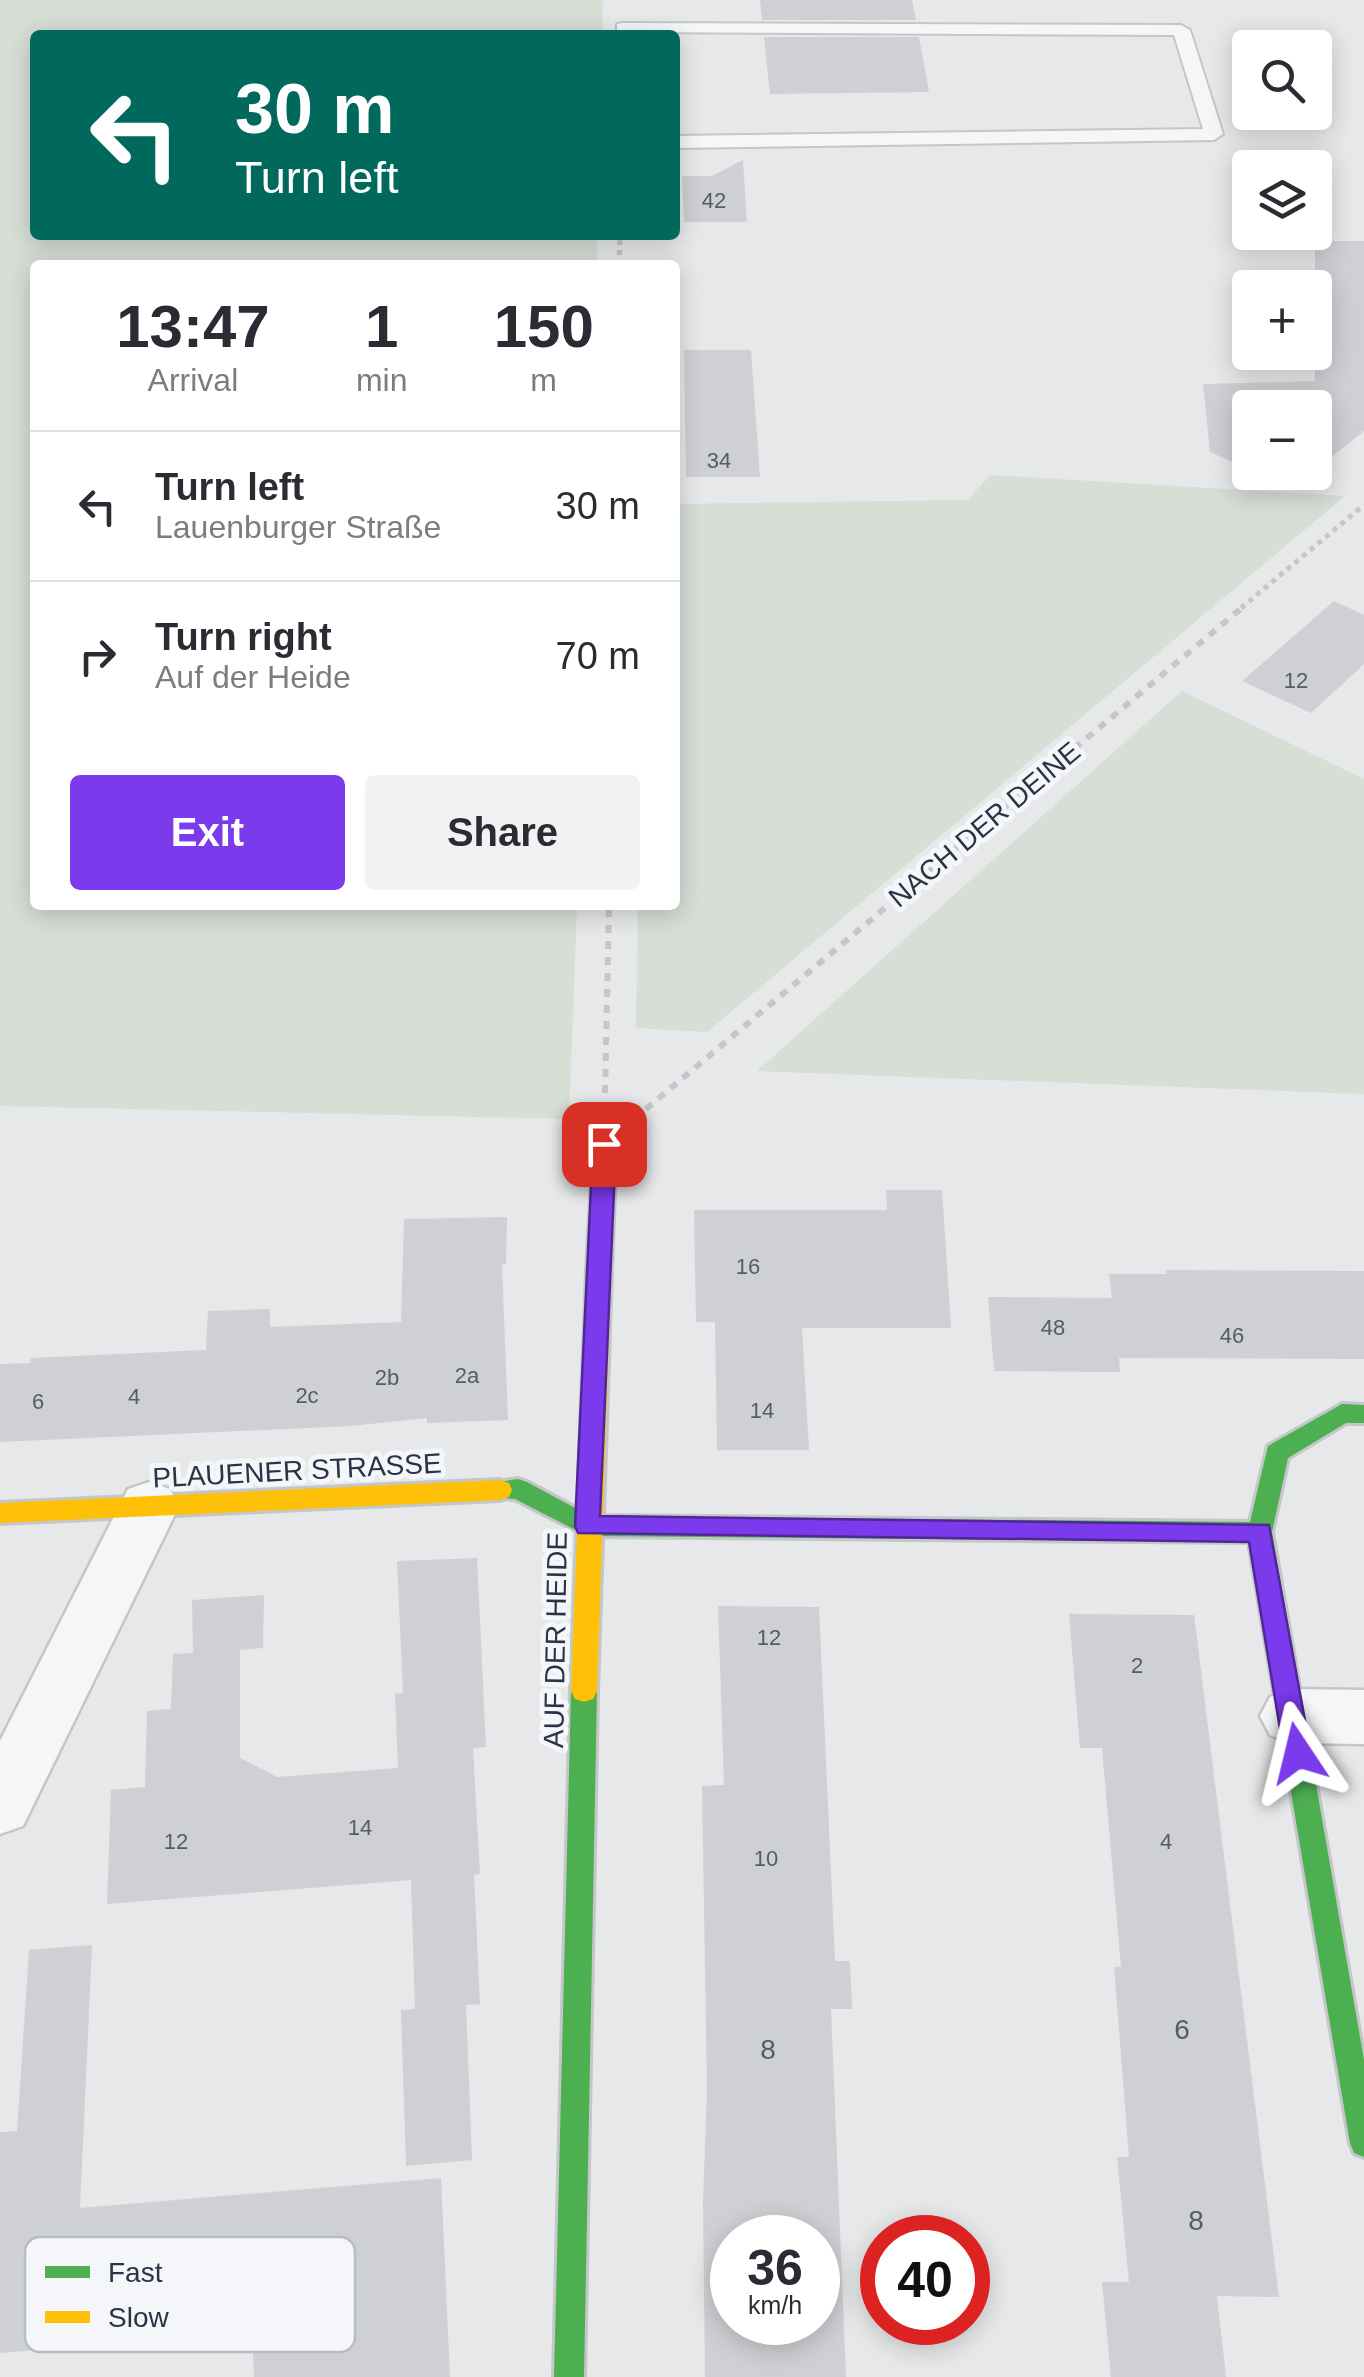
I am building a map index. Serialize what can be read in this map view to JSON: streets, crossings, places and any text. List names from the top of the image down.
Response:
{
  "streets": {
    "street": ["PLAUENER STRASSE", "AUF DER HEIDE"],
    "path": ["NACH DER DEINE"]
  },
  "crossings": [
    ["NACH DER DEINE", "AUF DER HEIDE"],
    ["PLAUENER STRASSE", "AUF DER HEIDE"]
  ],
  "house_numbers": [
    "42",
    "34",
    "12",
    "16",
    "48",
    "46",
    "2a",
    "2b",
    "2c",
    "4",
    "6",
    "14",
    "12",
    "2",
    "14",
    "12",
    "4",
    "10",
    "6",
    "8",
    "8"
  ],
  "legend": ["Fast", "Slow"],
  "page": {
    "map_buttons": ["+", "−"],
    "turn": ["30 m", "Turn left"],
    "eta": [
      "13:47",
      "Arrival",
      "1",
      "min",
      "150",
      "m"
    ],
    "list": [
      {
        "name": "Turn left",
        "note": "Lauenburger Straße",
        "value": "30 m"
      },
      {
        "name": "Turn right",
        "note": "Auf der Heide",
        "value": "70 m"
      }
    ],
    "buttons": ["Exit", "Share"],
    "speed": "36 km/h",
    "limit": "40"
  }
}
